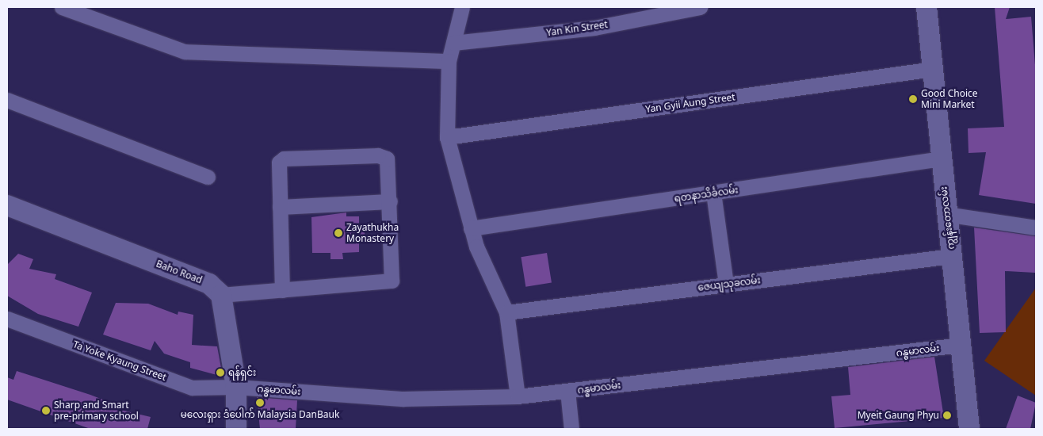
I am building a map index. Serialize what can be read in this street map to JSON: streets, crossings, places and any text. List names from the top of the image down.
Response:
{
  "streets": {
    "street": [
      "Yan Kin Street",
      "Yan Gyii Aung Street",
      "ရတနာသိင်္ခလမ်း",
      "ကျွန်းတောလမ်း",
      "Baho Road",
      "ဇေယျသုခလမ်း",
      "ဂန္ဓမာလမ်း",
      "Ta Yoke Kyaung Street"
    ]
  },
  "crossings": [
    ["Yan Gyii Aung Street", "ကျွန်းတောလမ်း"],
    ["ရတနာသိင်္ခလမ်း", "ကျွန်းတောလမ်း"],
    ["ကျွန်းတောလမ်း", "ဇေယျသုခလမ်း"],
    ["ကျွန်းတောလမ်း", "ဂန္ဓမာလမ်း"],
    ["ဂန္ဓမာလမ်း", "Ta Yoke Kyaung Street"]
  ],
  "places": [
    "Good Choice Mini Market",
    "Zayathukha Monastery",
    "ရန်ရှင်း",
    "မလေးရှား ဒံပေါက် Malaysia DanBauk",
    "Sharp and Smart pre-primary school",
    "Myeit Gaung Phyu"
  ]
}
